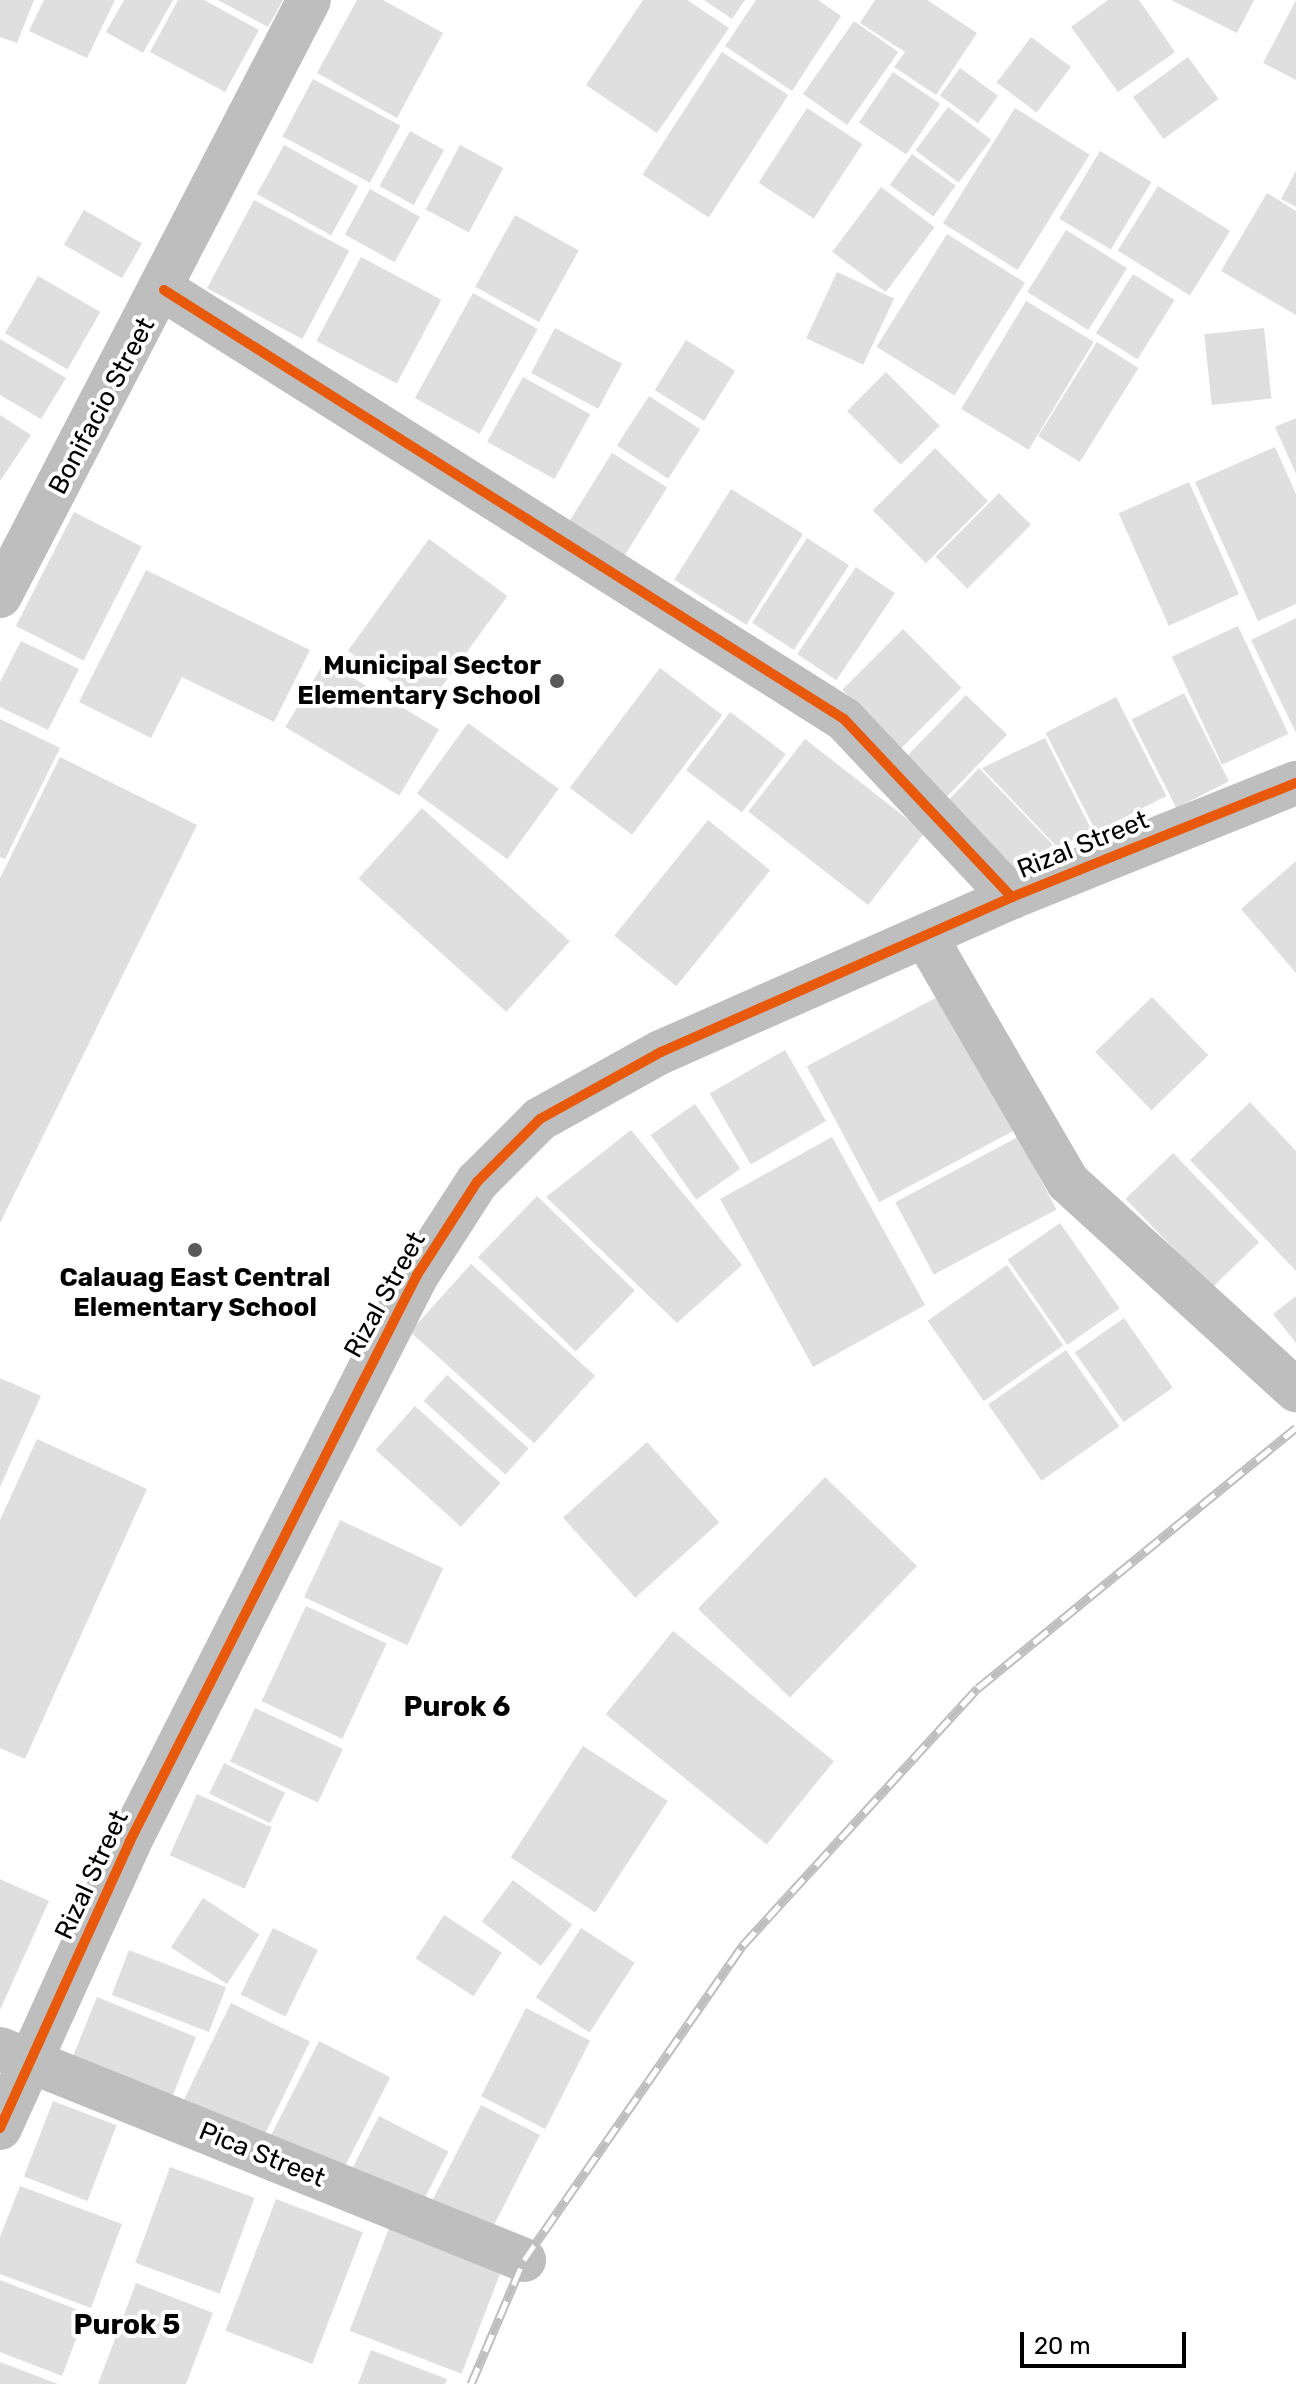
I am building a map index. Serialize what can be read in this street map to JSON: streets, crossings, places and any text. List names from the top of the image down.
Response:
{
  "streets": {
    "street": ["Bonifacio Street", "Rizal Street", "Pica Street"]
  },
  "crossings": [
    ["Rizal Street", "Pica Street"]
  ],
  "districts": ["Purok 6", "Purok 5"],
  "places": ["Municipal Sector Elementary School", "Calauag East Central Elementary School"],
  "scale_bar": "20 m"
}
